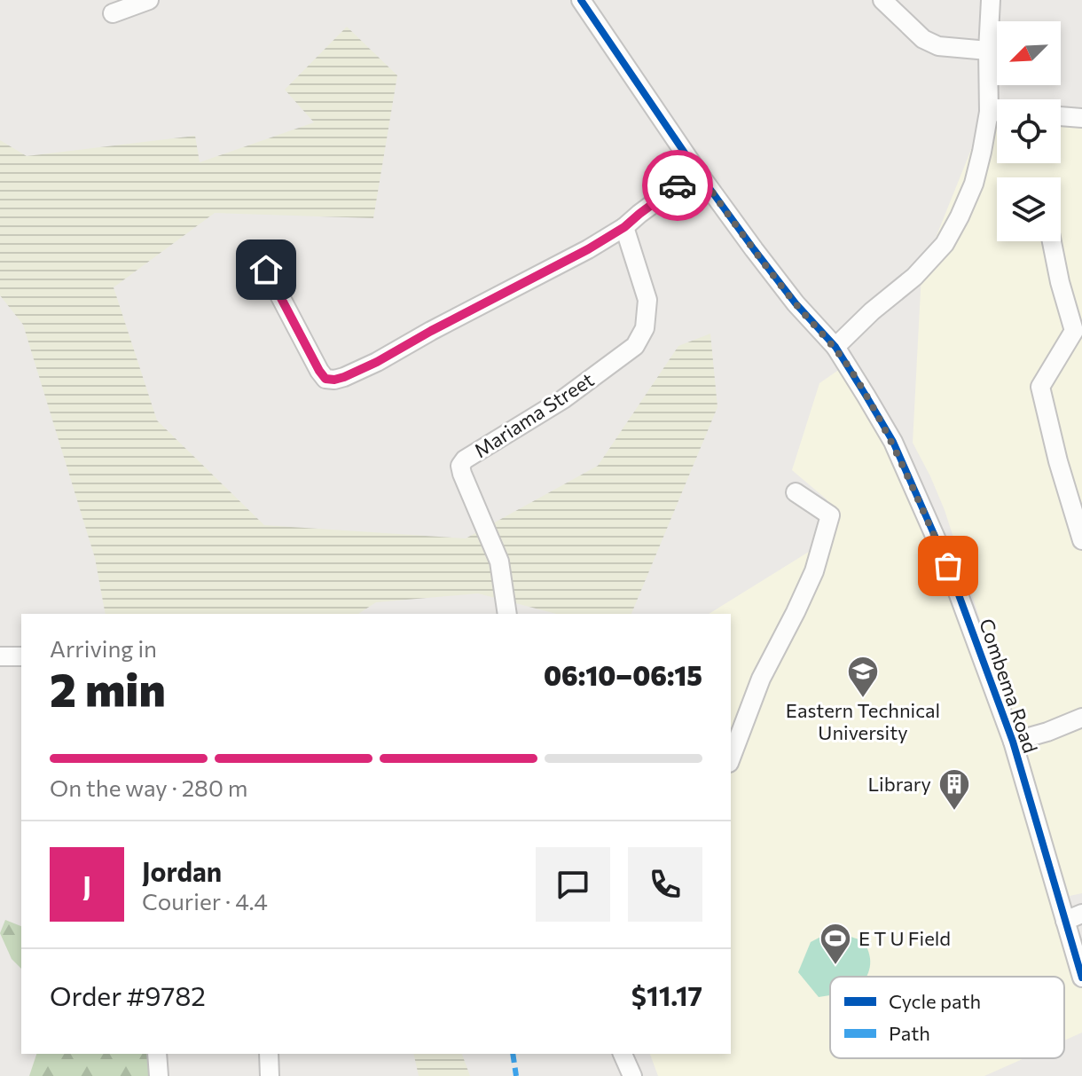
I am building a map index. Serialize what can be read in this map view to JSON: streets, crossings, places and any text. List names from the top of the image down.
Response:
{
  "streets": {
    "street": ["Mariama Street", "Combema Road"]
  },
  "places": {
    "school or university": ["Eastern Technical University"],
    "building": ["Library"],
    "sports": ["E T U Field"]
  },
  "legend": ["Cycle path", "Path"],
  "north": "bottom left",
  "page": {
    "heading": ["2 min", "Arriving in", "06:10–06:15"],
    "panel": [
      "Jordan",
      "Courier · 4.4",
      "Order #9782",
      "$11.17"
    ],
    "bar": "On the way · 280 m",
    "round": "J"
  }
}
